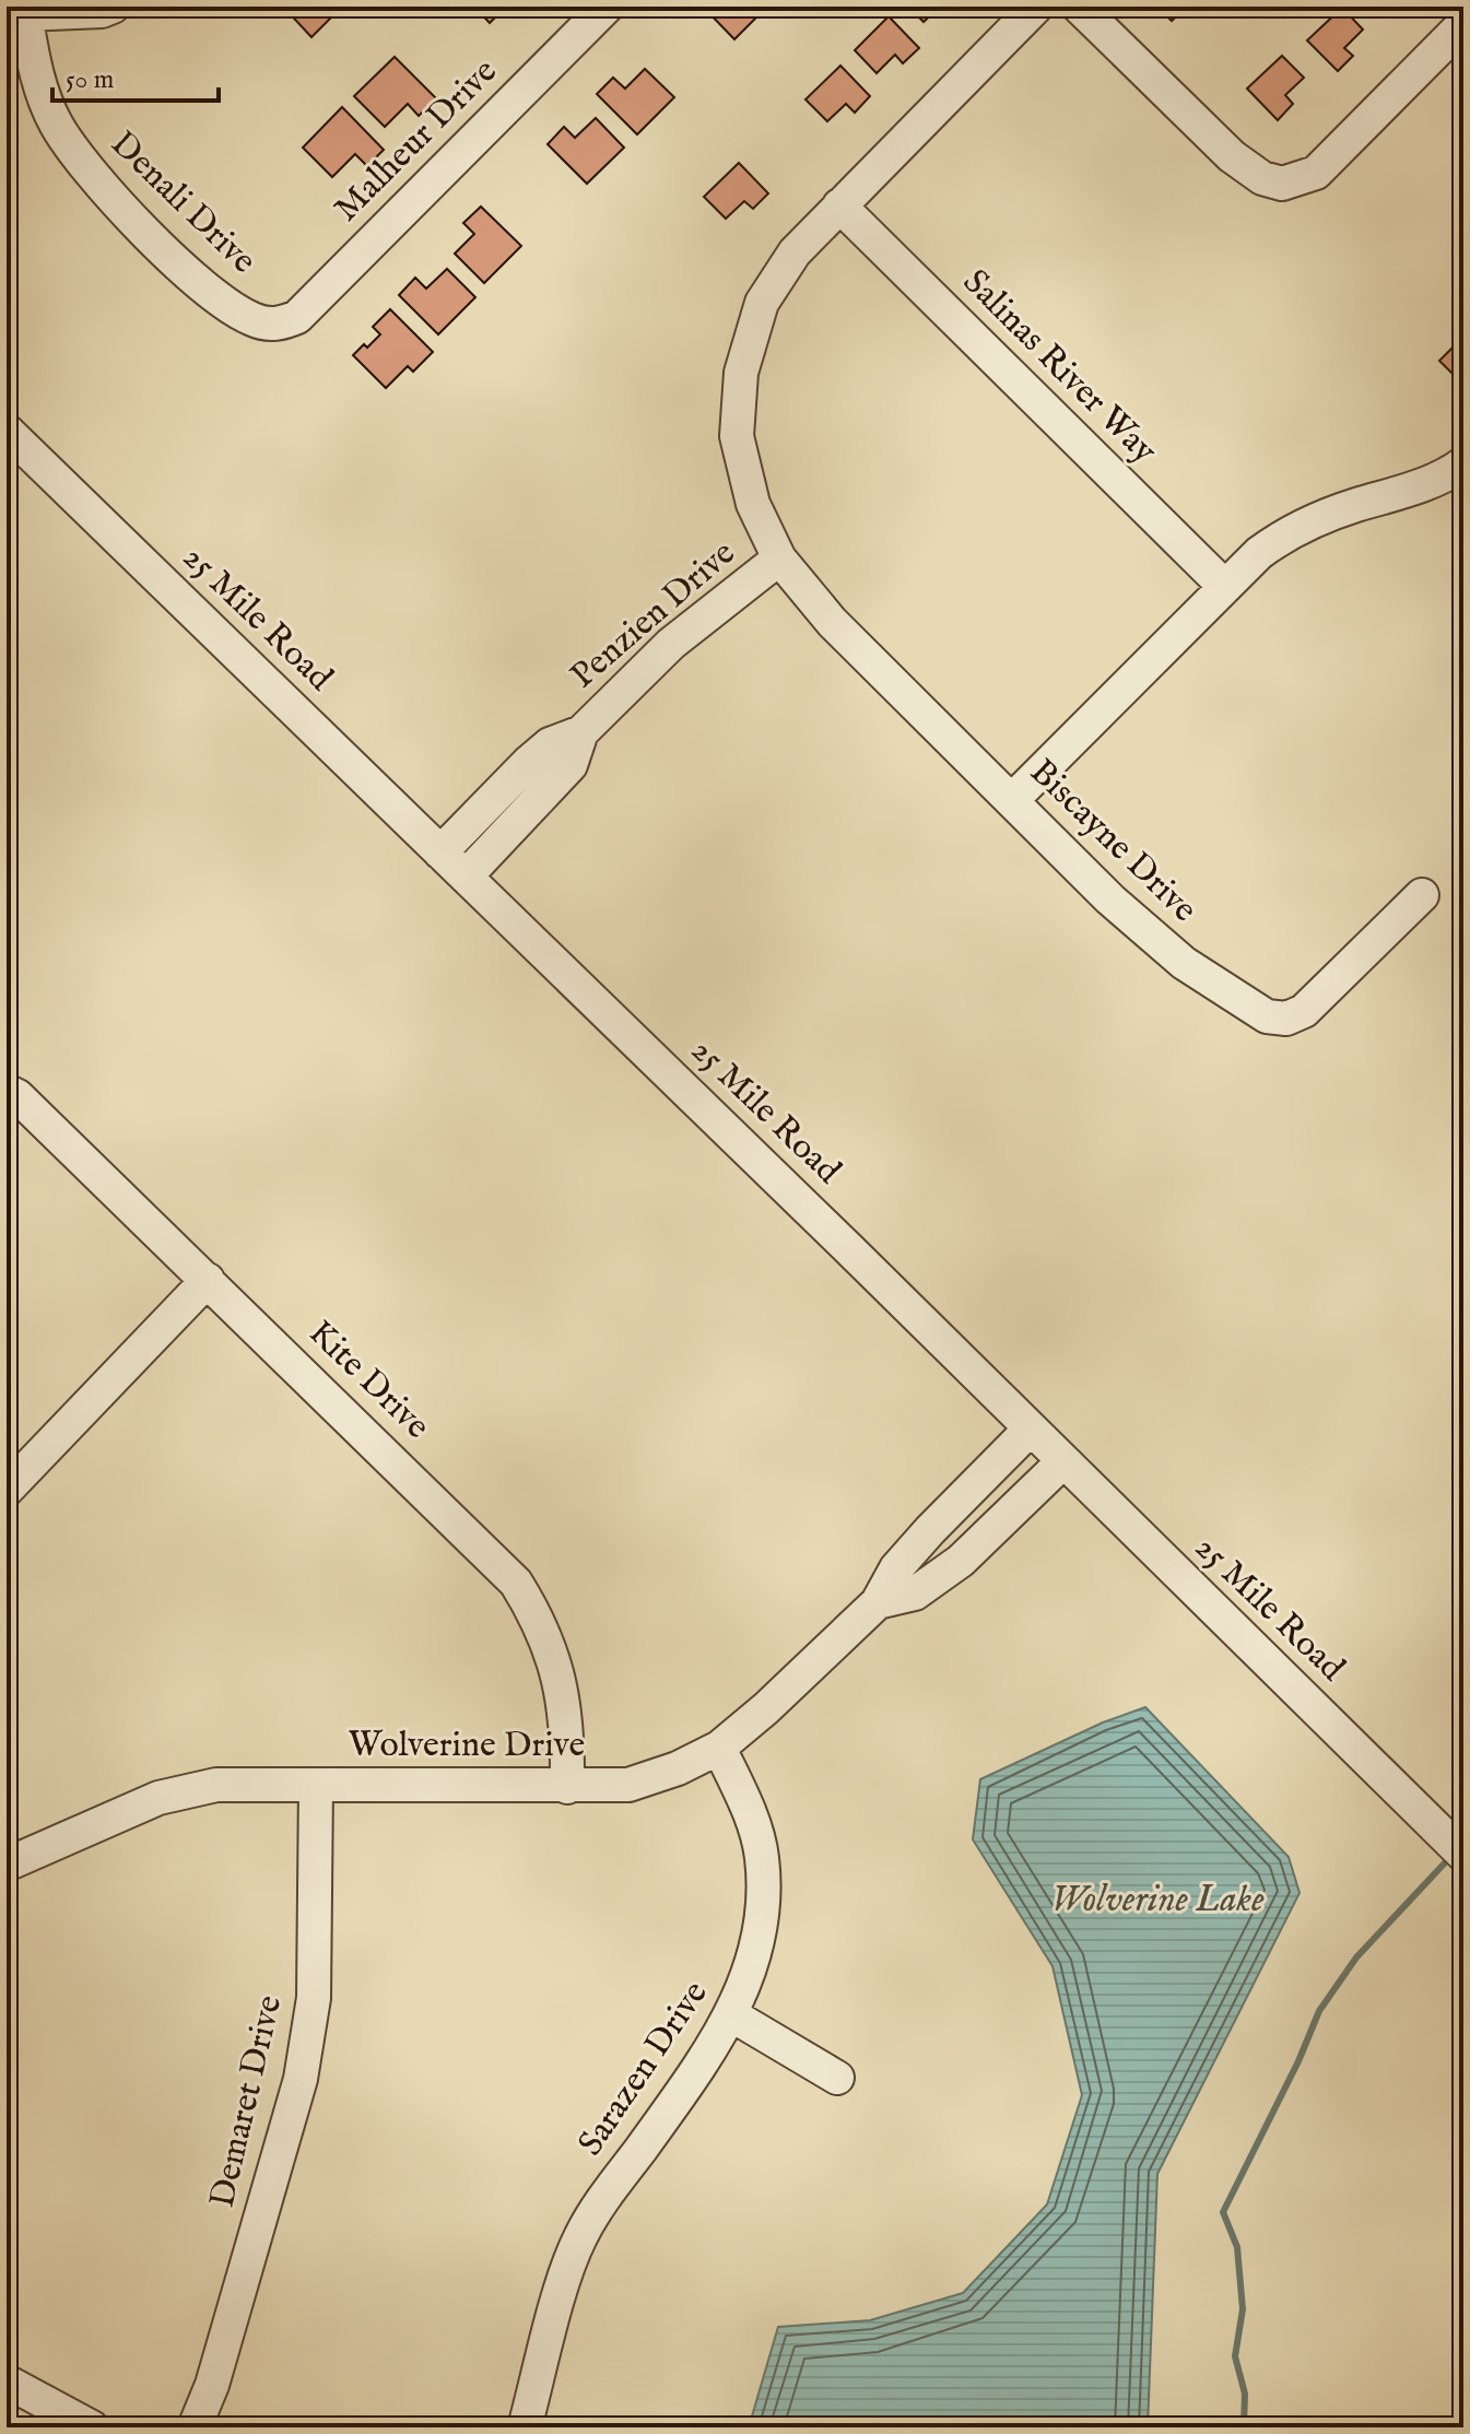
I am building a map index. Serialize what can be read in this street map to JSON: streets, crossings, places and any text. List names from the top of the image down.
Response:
{
  "streets": {
    "street": [
      "Malheur Drive",
      "Denali Drive",
      "Salinas River Way",
      "Penzien Drive",
      "25 Mile Road",
      "Biscayne Drive",
      "Kite Drive",
      "Wolverine Drive",
      "Sarazen Drive",
      "Demaret Drive"
    ]
  },
  "crossings": [
    ["Malheur Drive", "Denali Drive"],
    ["Salinas River Way", "Biscayne Drive"],
    ["Penzien Drive", "25 Mile Road"],
    ["Penzien Drive", "Biscayne Drive"],
    ["25 Mile Road", "Wolverine Drive"],
    ["Kite Drive", "Wolverine Drive"],
    ["Wolverine Drive", "Sarazen Drive"],
    ["Wolverine Drive", "Demaret Drive"]
  ],
  "water": ["Wolverine Lake"],
  "scale_bar": "50 m"
}
